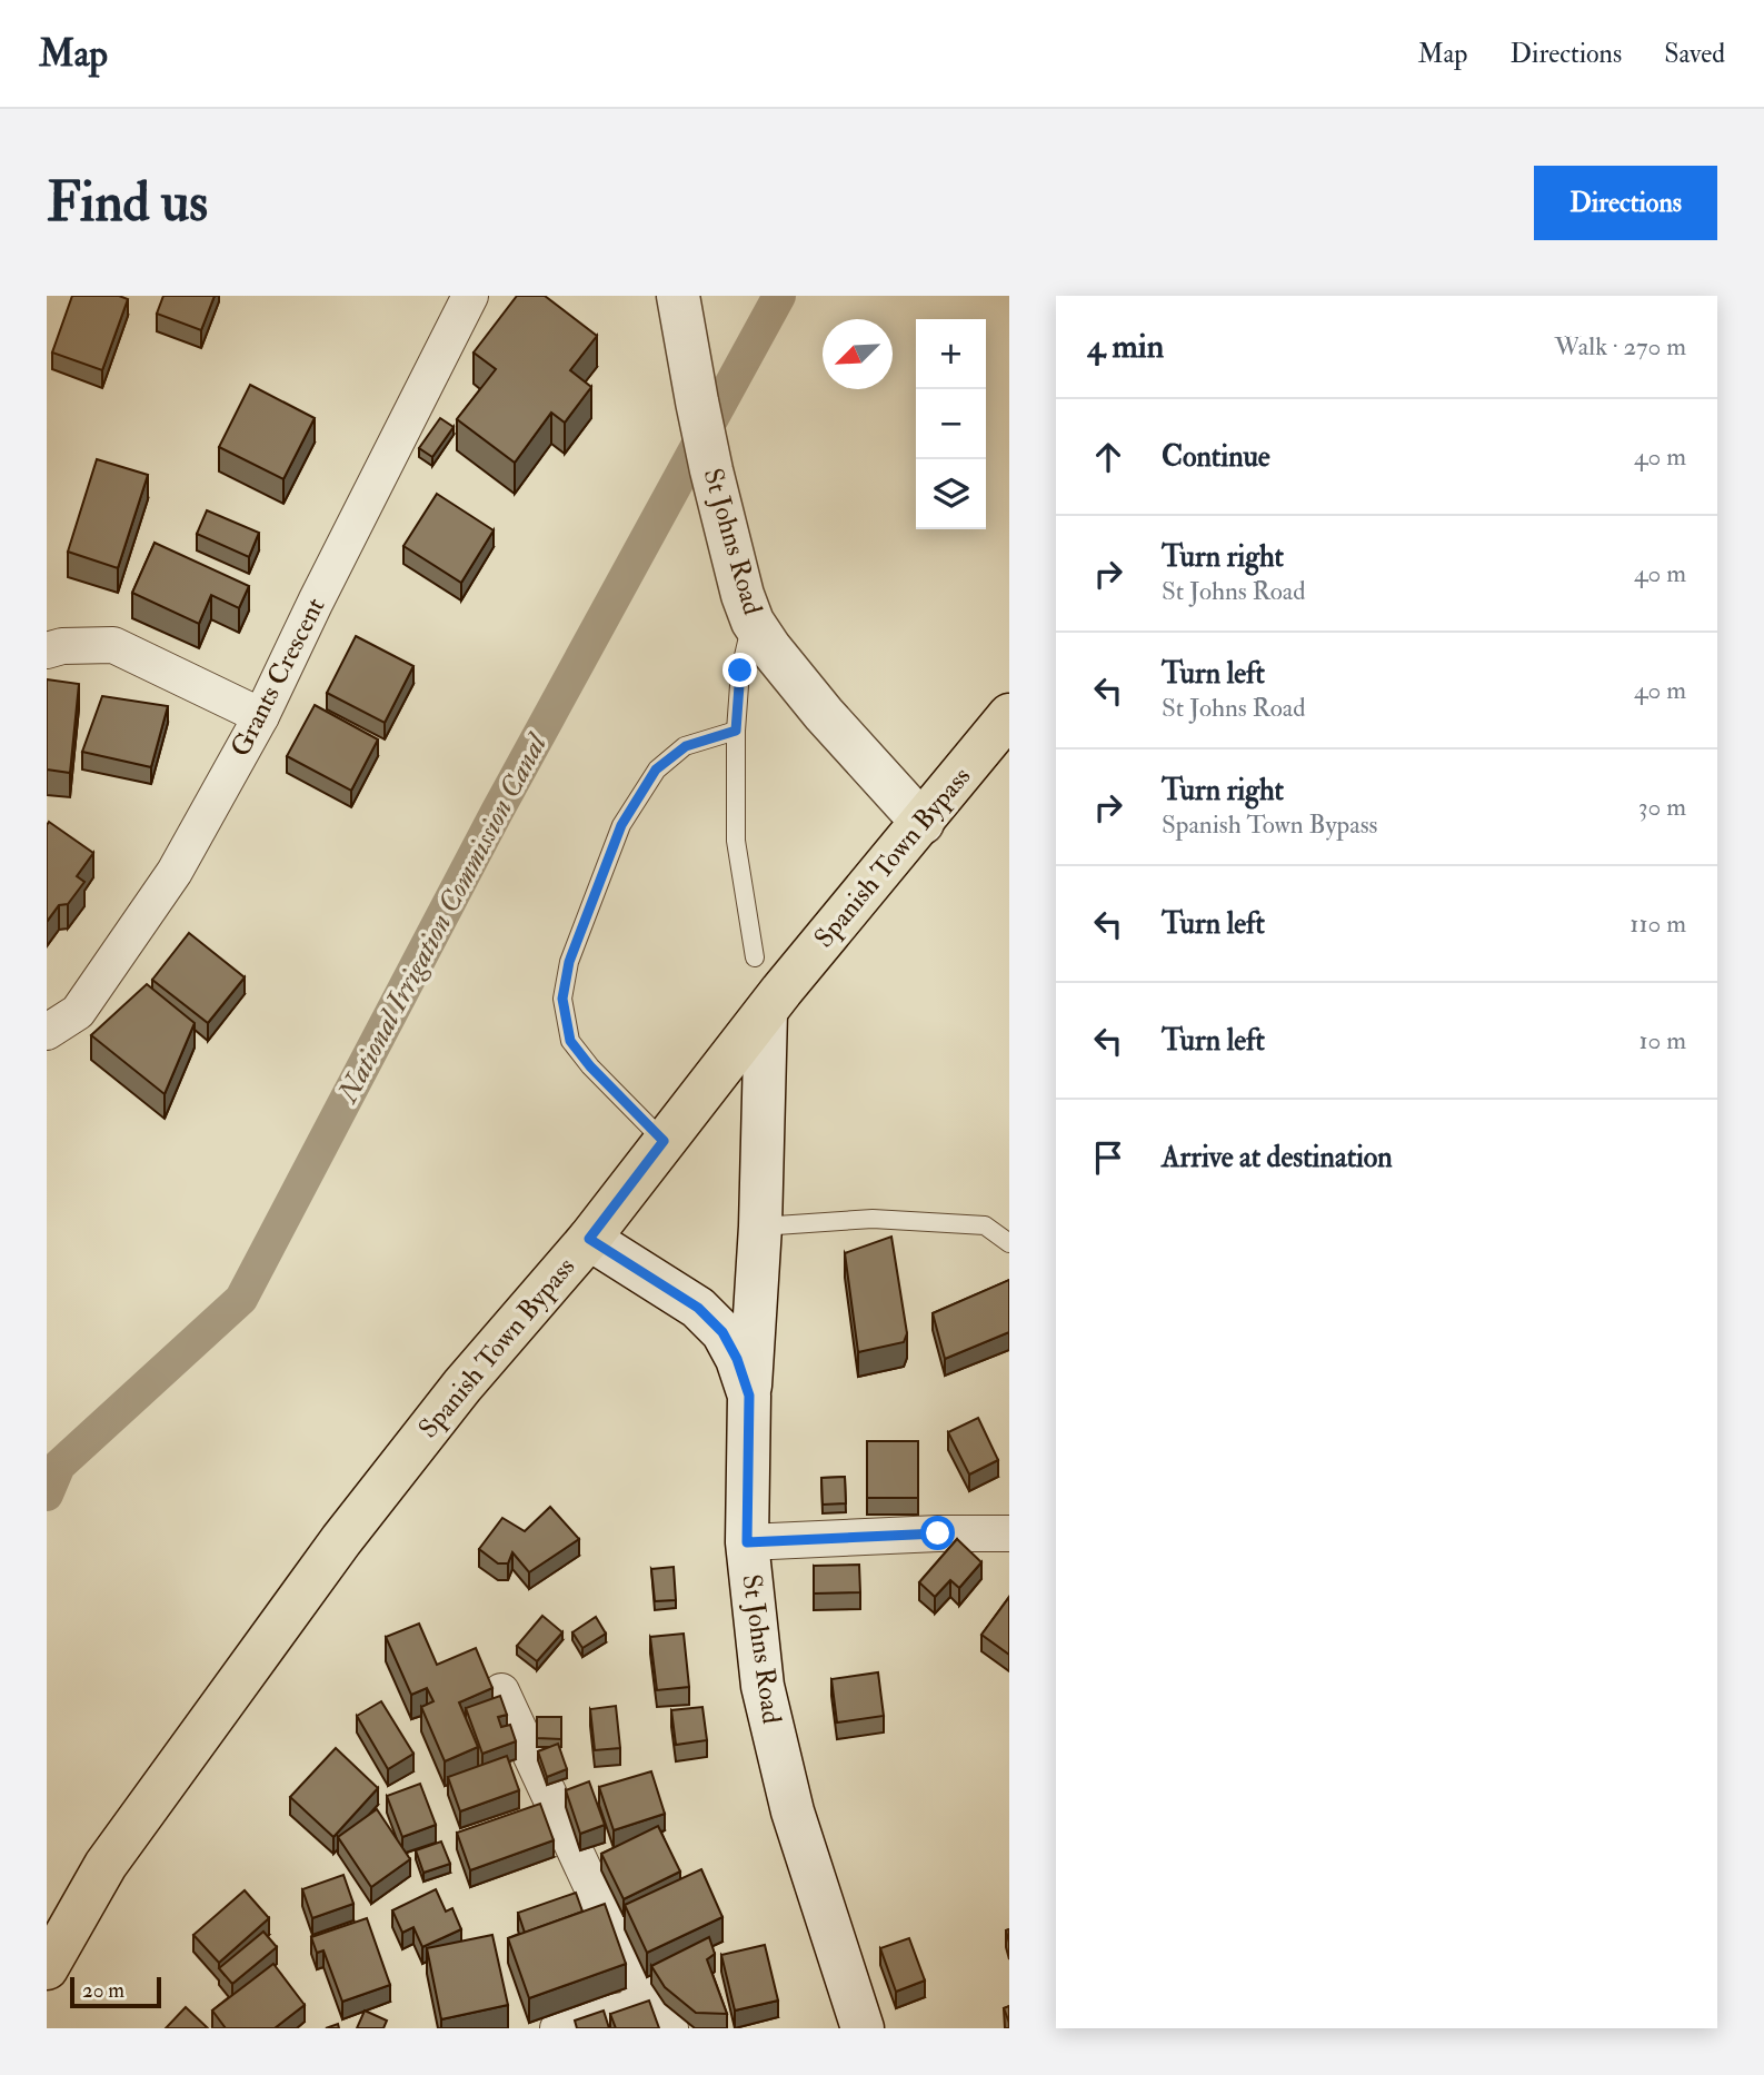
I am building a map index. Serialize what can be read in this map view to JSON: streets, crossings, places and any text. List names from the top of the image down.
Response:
{
  "streets": {
    "main road": ["St Johns Road", "Spanish Town Bypass"],
    "street": ["Grants Crescent"]
  },
  "crossings": [
    ["St Johns Road", "Spanish Town Bypass"]
  ],
  "water": ["National Irrigation Commission Canal"],
  "scale_bar": "20 m",
  "north": "bottom left",
  "page": {
    "header": "Map",
    "nav": ["Map", "Directions", "Saved"],
    "buttons": "Directions",
    "title": "Find us",
    "heading": ["4 min", "Walk · 270 m"],
    "map_buttons": ["+", "−"],
    "list": [
      ["Continue", "40 m"],
      ["Turn right", "St Johns Road", "40 m"],
      ["Turn left", "St Johns Road", "40 m"],
      ["Turn right", "Spanish Town Bypass", "30 m"],
      ["Turn left", "110 m"],
      ["Turn left", "10 m"],
      "Arrive at destination"
    ],
    "scale": "20 m"
  }
}
